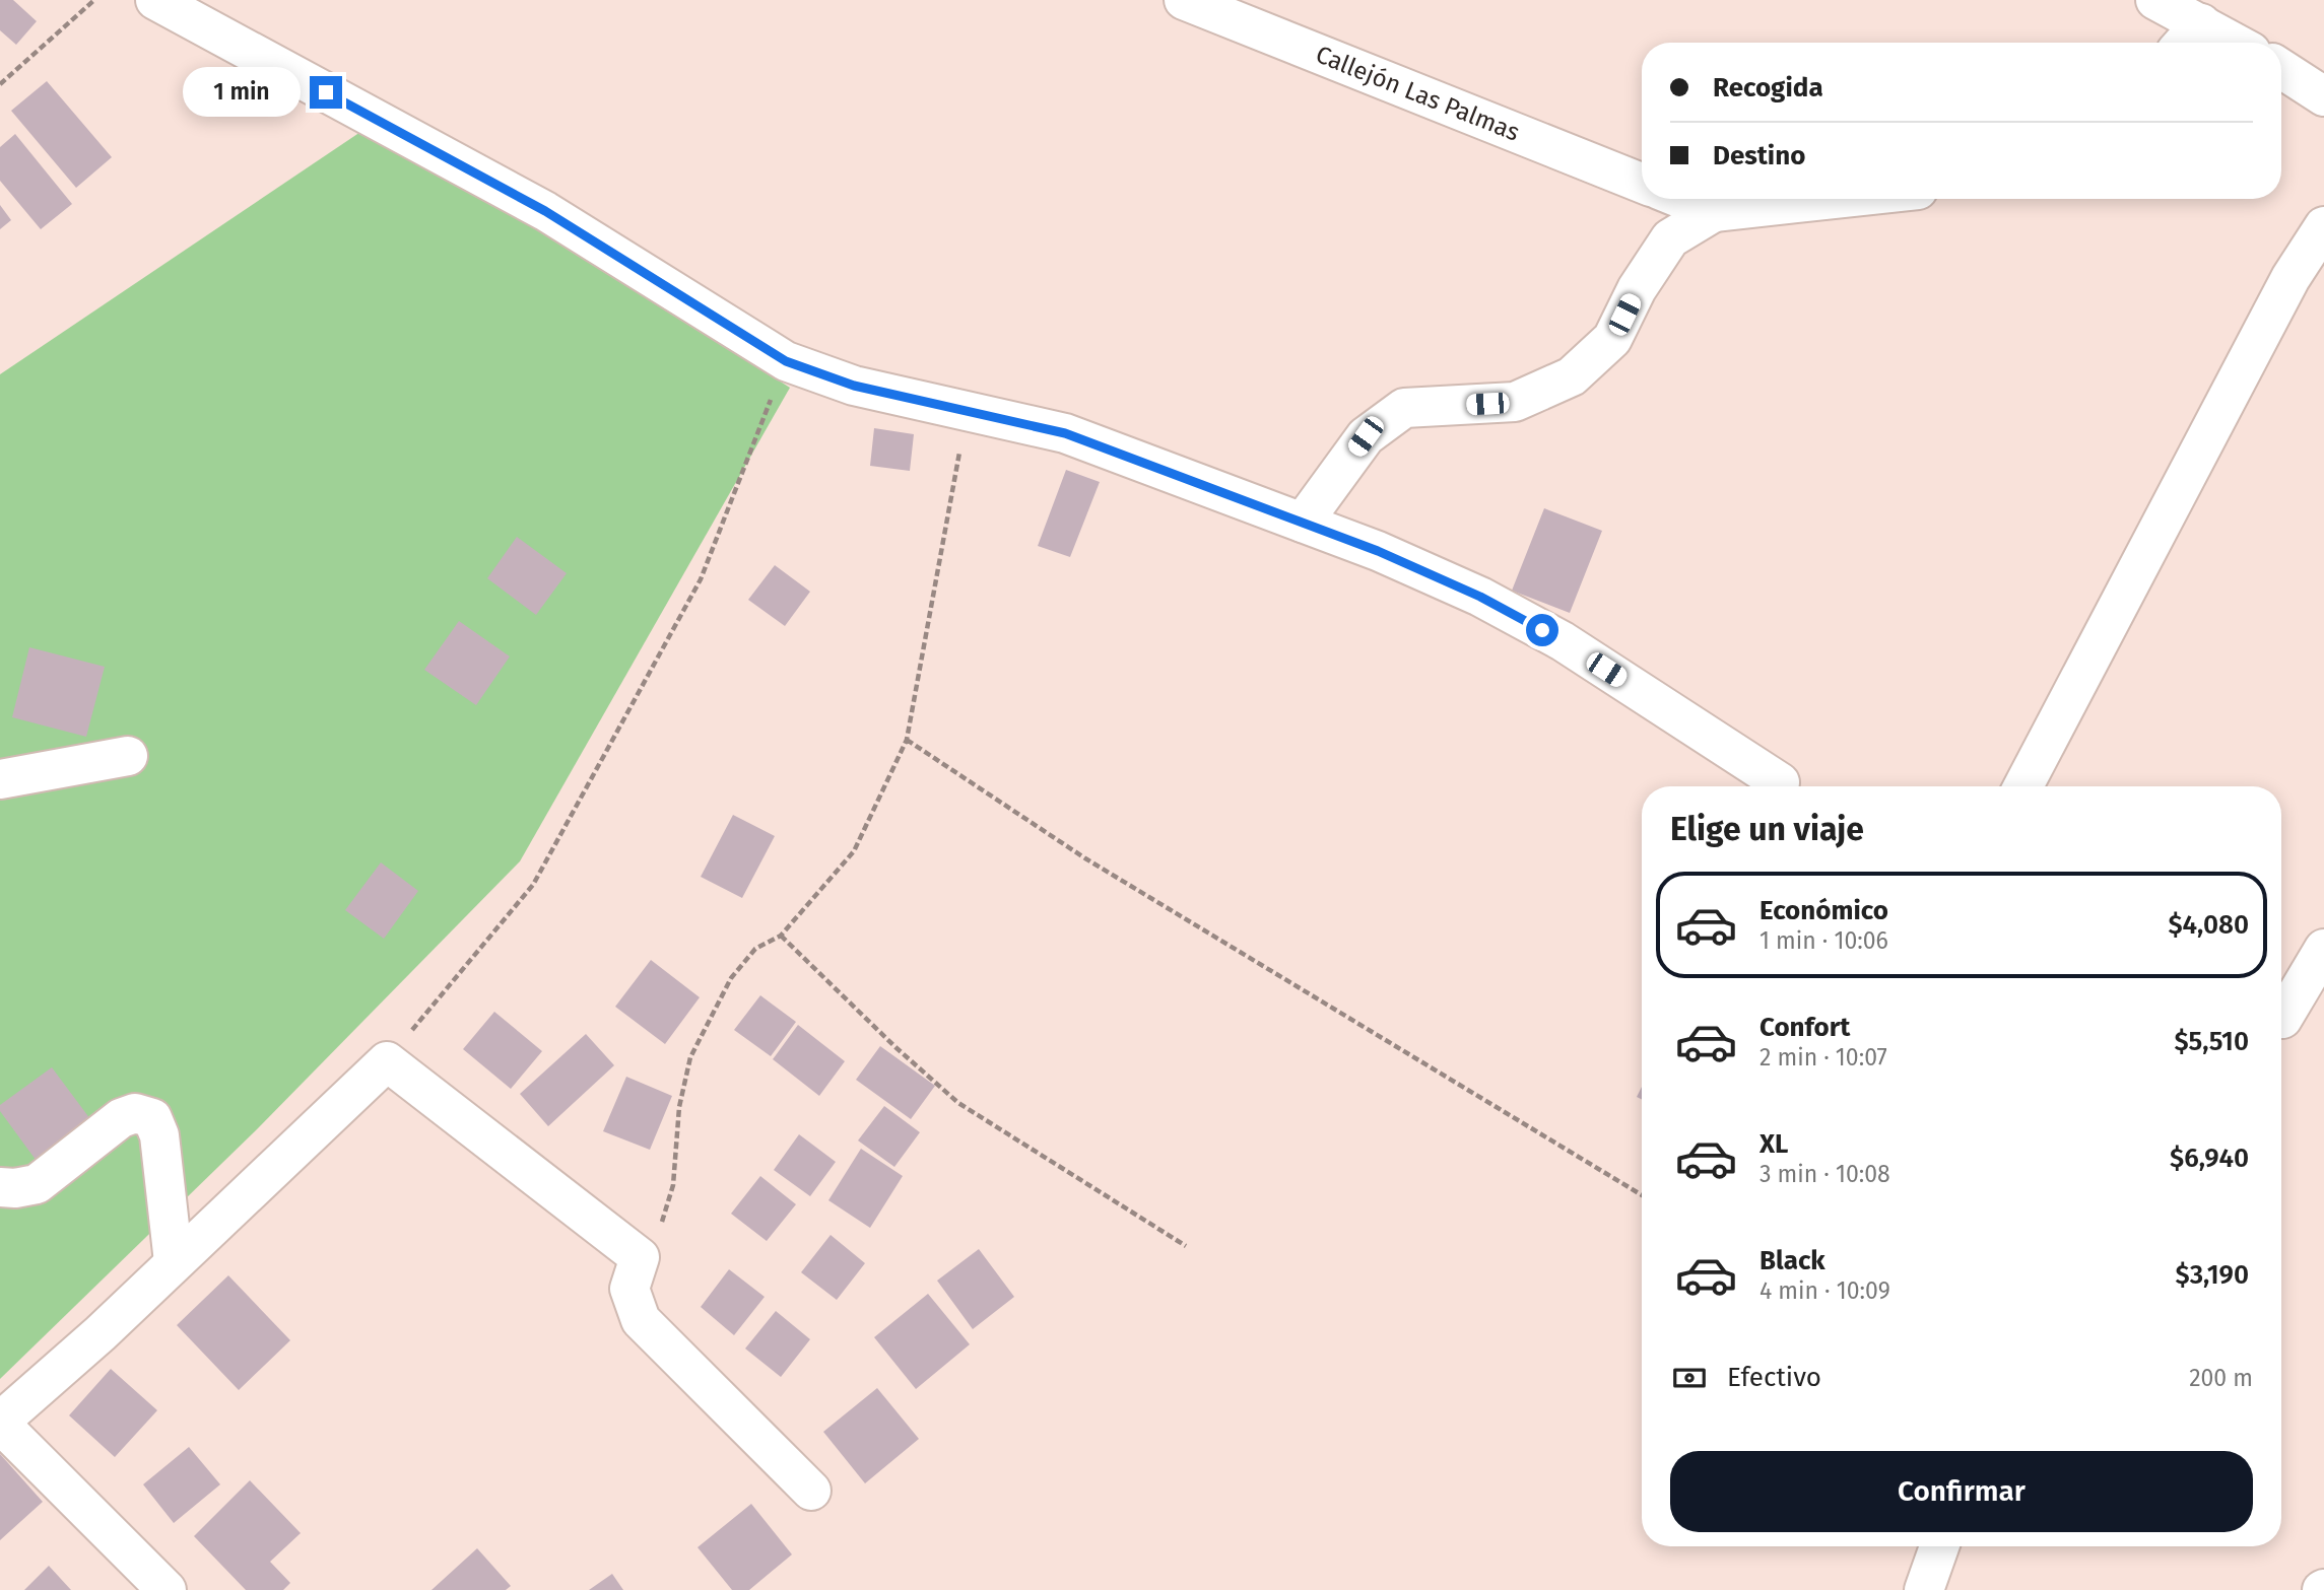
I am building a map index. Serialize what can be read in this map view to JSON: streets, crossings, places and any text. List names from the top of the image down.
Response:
{
  "streets": {
    "street": ["Callejón Las Palmas"]
  },
  "page": {
    "banner": ["Recogida", "Destino"],
    "bubble": "1 min",
    "heading": "Elige un viaje",
    "list": [
      {
        "name": "Económico",
        "note": "1 min · 10:06",
        "value": "$4,080"
      },
      {
        "name": "Confort",
        "note": "2 min · 10:07",
        "value": "$5,510"
      },
      {
        "name": "XL",
        "note": "3 min · 10:08",
        "value": "$6,940"
      },
      {
        "name": "Black",
        "note": "4 min · 10:09",
        "value": "$3,190"
      }
    ],
    "pay": ["Efectivo", "200 m"],
    "buttons": "Confirmar"
  }
}
